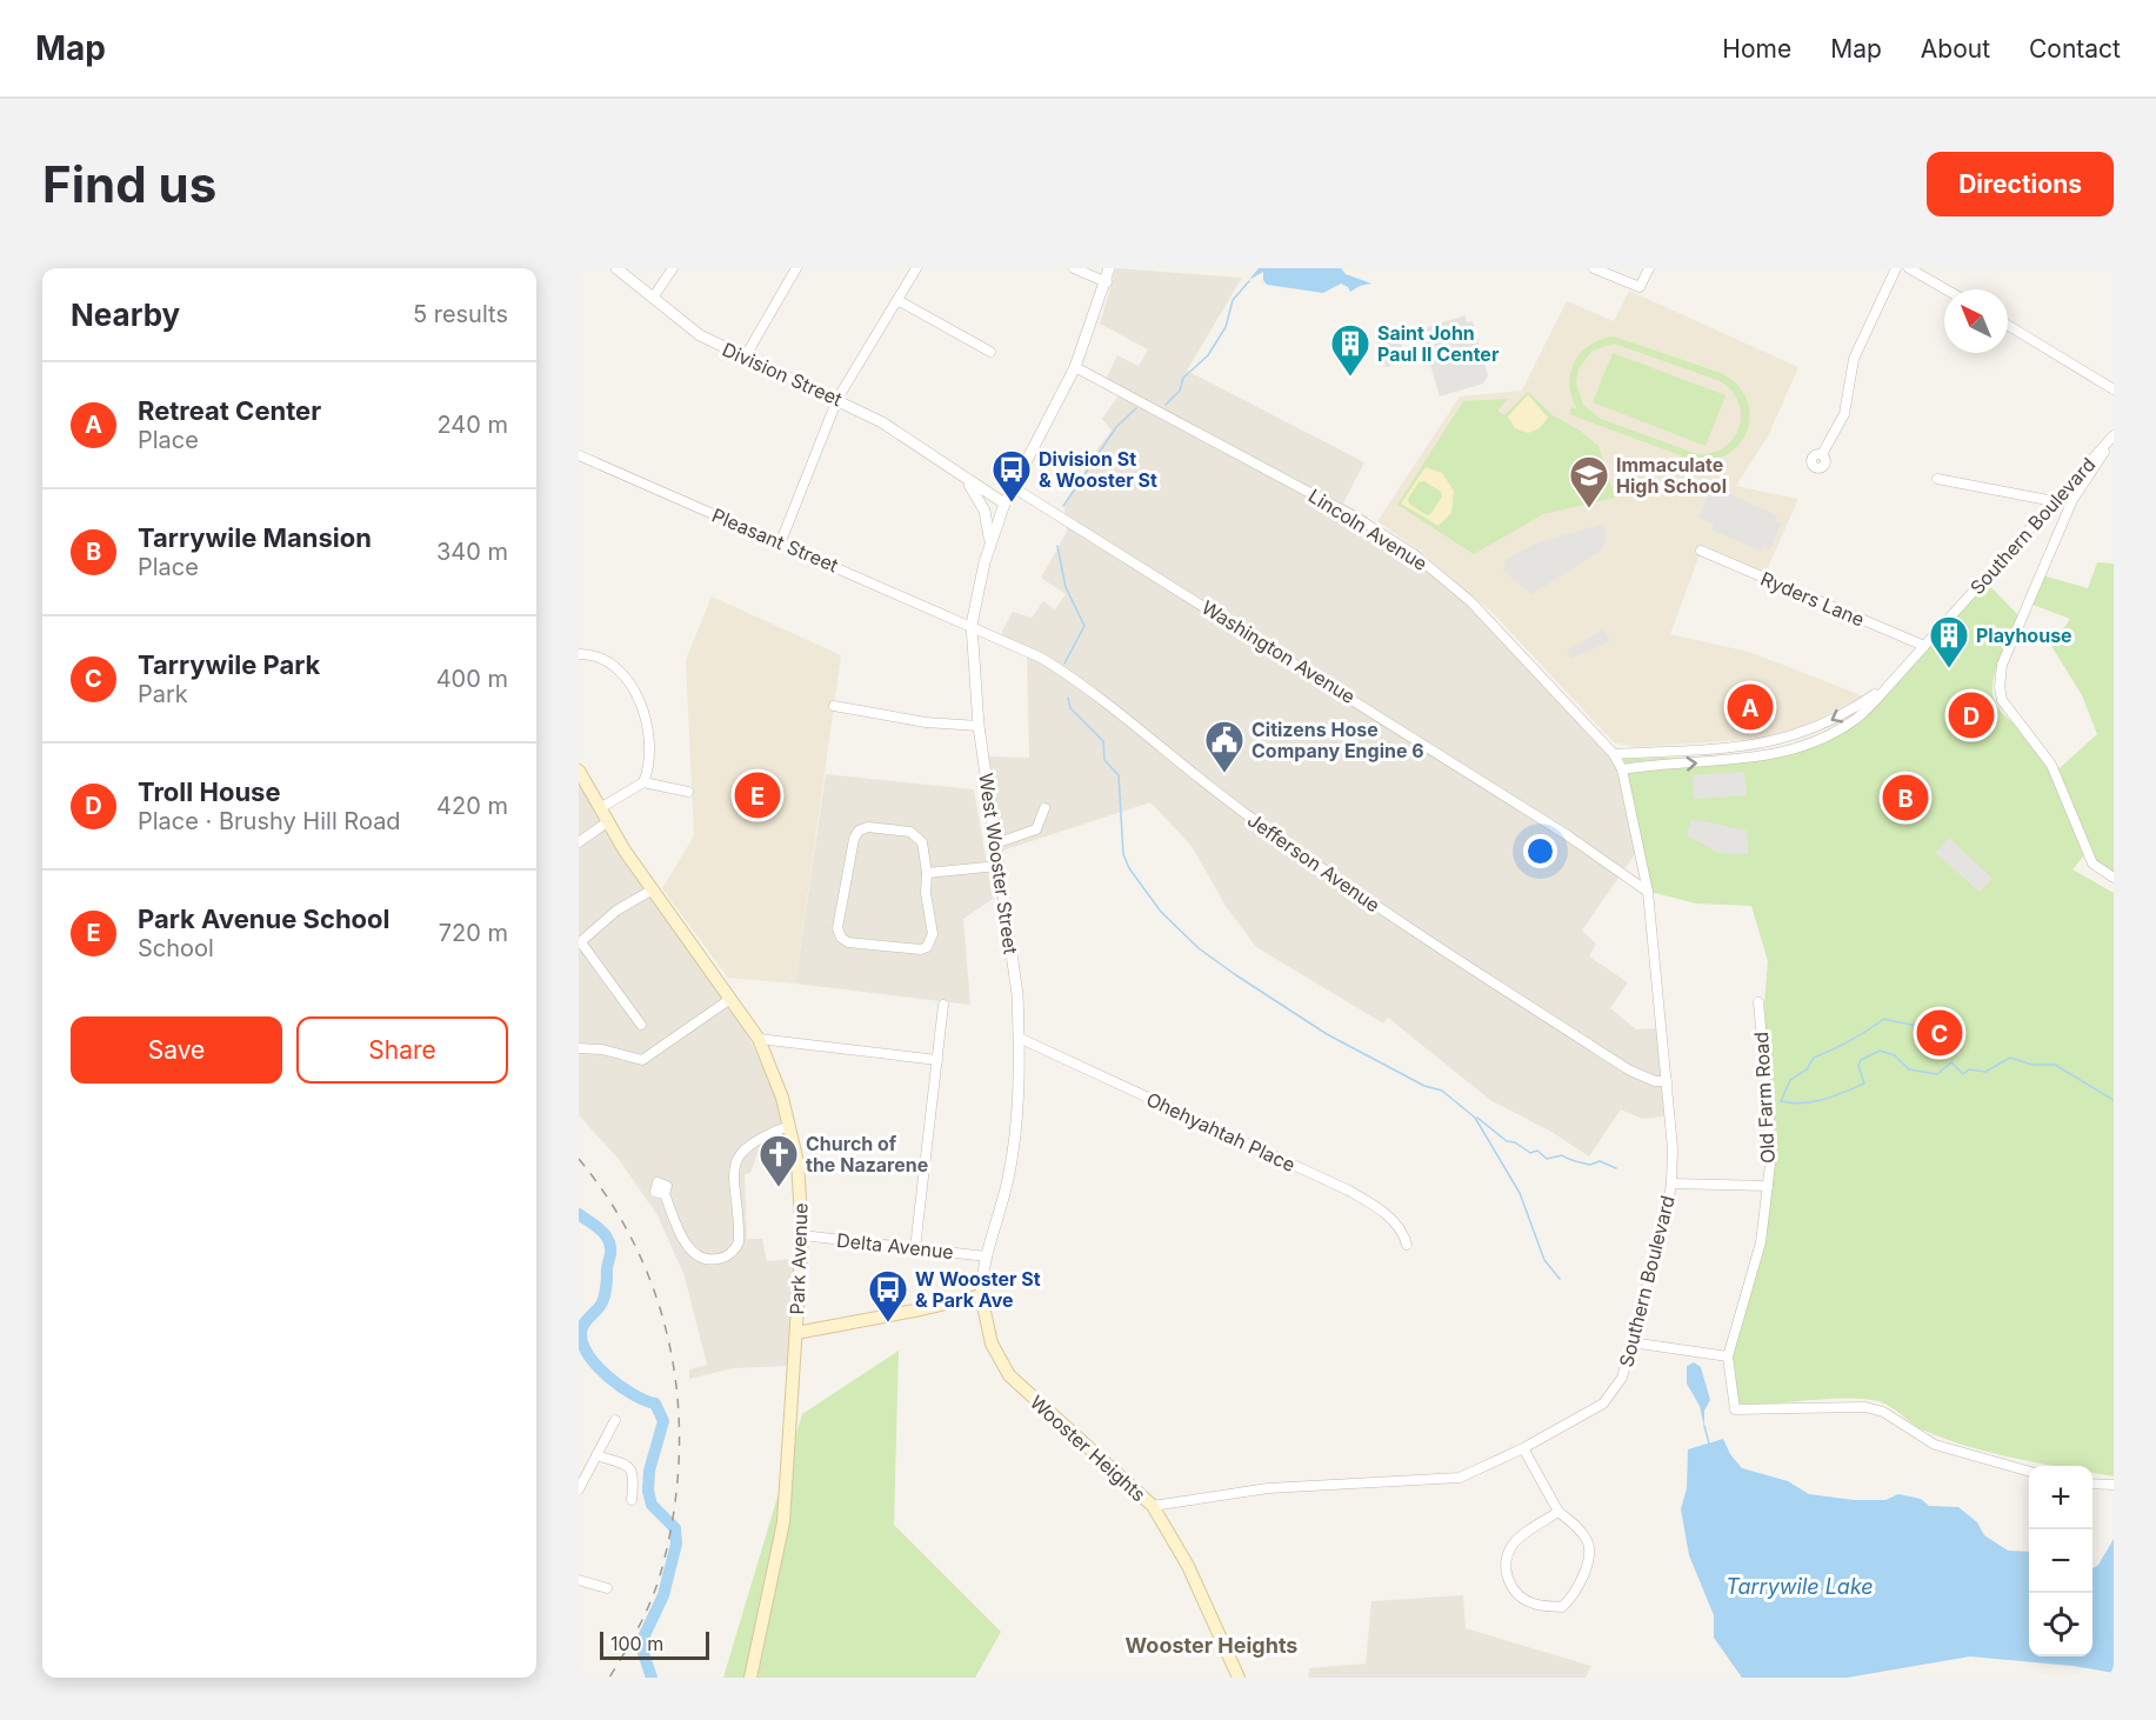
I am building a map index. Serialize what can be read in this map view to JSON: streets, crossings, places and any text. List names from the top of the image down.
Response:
{
  "streets": {
    "main road": ["Park Avenue", "Wooster Heights"],
    "street": [
      "Division Street",
      "Southern Boulevard",
      "Lincoln Avenue",
      "Pleasant Street",
      "Ryders Lane",
      "Washington Avenue",
      "Jefferson Avenue",
      "West Wooster Street",
      "Old Farm Road",
      "Ohehyahtah Place",
      "Delta Avenue"
    ]
  },
  "crossings": [
    ["Division Street", "West Wooster Street"],
    ["Southern Boulevard", "Lincoln Avenue"],
    ["Southern Boulevard", "Ryders Lane"],
    ["Southern Boulevard", "Washington Avenue"],
    ["Southern Boulevard", "Jefferson Avenue"],
    ["Southern Boulevard", "Wooster Heights"],
    ["Lincoln Avenue", "West Wooster Street"],
    ["Pleasant Street", "Jefferson Avenue"],
    ["Pleasant Street", "West Wooster Street"],
    ["Washington Avenue", "West Wooster Street"],
    ["Jefferson Avenue", "West Wooster Street"],
    ["West Wooster Street", "Ohehyahtah Place"],
    ["West Wooster Street", "Delta Avenue"],
    ["West Wooster Street", "Wooster Heights"],
    ["Delta Avenue", "Park Avenue"]
  ],
  "districts": ["Wooster Heights"],
  "water": ["Tarrywile Lake"],
  "places": {
    "building": ["Saint John Paul II Center", "Playhouse"],
    "bus stop": ["Division St & Wooster St", "W Wooster St & Park Ave"],
    "school or university": ["Immaculate High School"],
    "public building": ["Citizens Hose Company Engine 6"],
    "church": ["Church of the Nazarene"]
  },
  "scale_bar": "100 m",
  "north": "top left",
  "page": {
    "header": "Map",
    "nav": [
      "Home",
      "Map",
      "About",
      "Contact"
    ],
    "buttons": [
      "Directions",
      ["Save", "Share"]
    ],
    "title": "Find us",
    "heading": ["Nearby", "5 results"],
    "list": [
      {
        "mark": "A",
        "name": "Retreat Center",
        "note": "Place",
        "value": "240 m"
      },
      {
        "mark": "B",
        "name": "Tarrywile Mansion",
        "note": "Place",
        "value": "340 m"
      },
      {
        "mark": "C",
        "name": "Tarrywile Park",
        "note": "Park",
        "value": "400 m"
      },
      {
        "mark": "D",
        "name": "Troll House",
        "note": "Place · Brushy Hill Road",
        "value": "420 m"
      },
      {
        "mark": "E",
        "name": "Park Avenue School",
        "note": "School",
        "value": "720 m"
      }
    ],
    "pins": [
      "A",
      "D",
      "E",
      "B",
      "C"
    ],
    "map_buttons": ["+", "−"],
    "scale": "100 m"
  }
}
